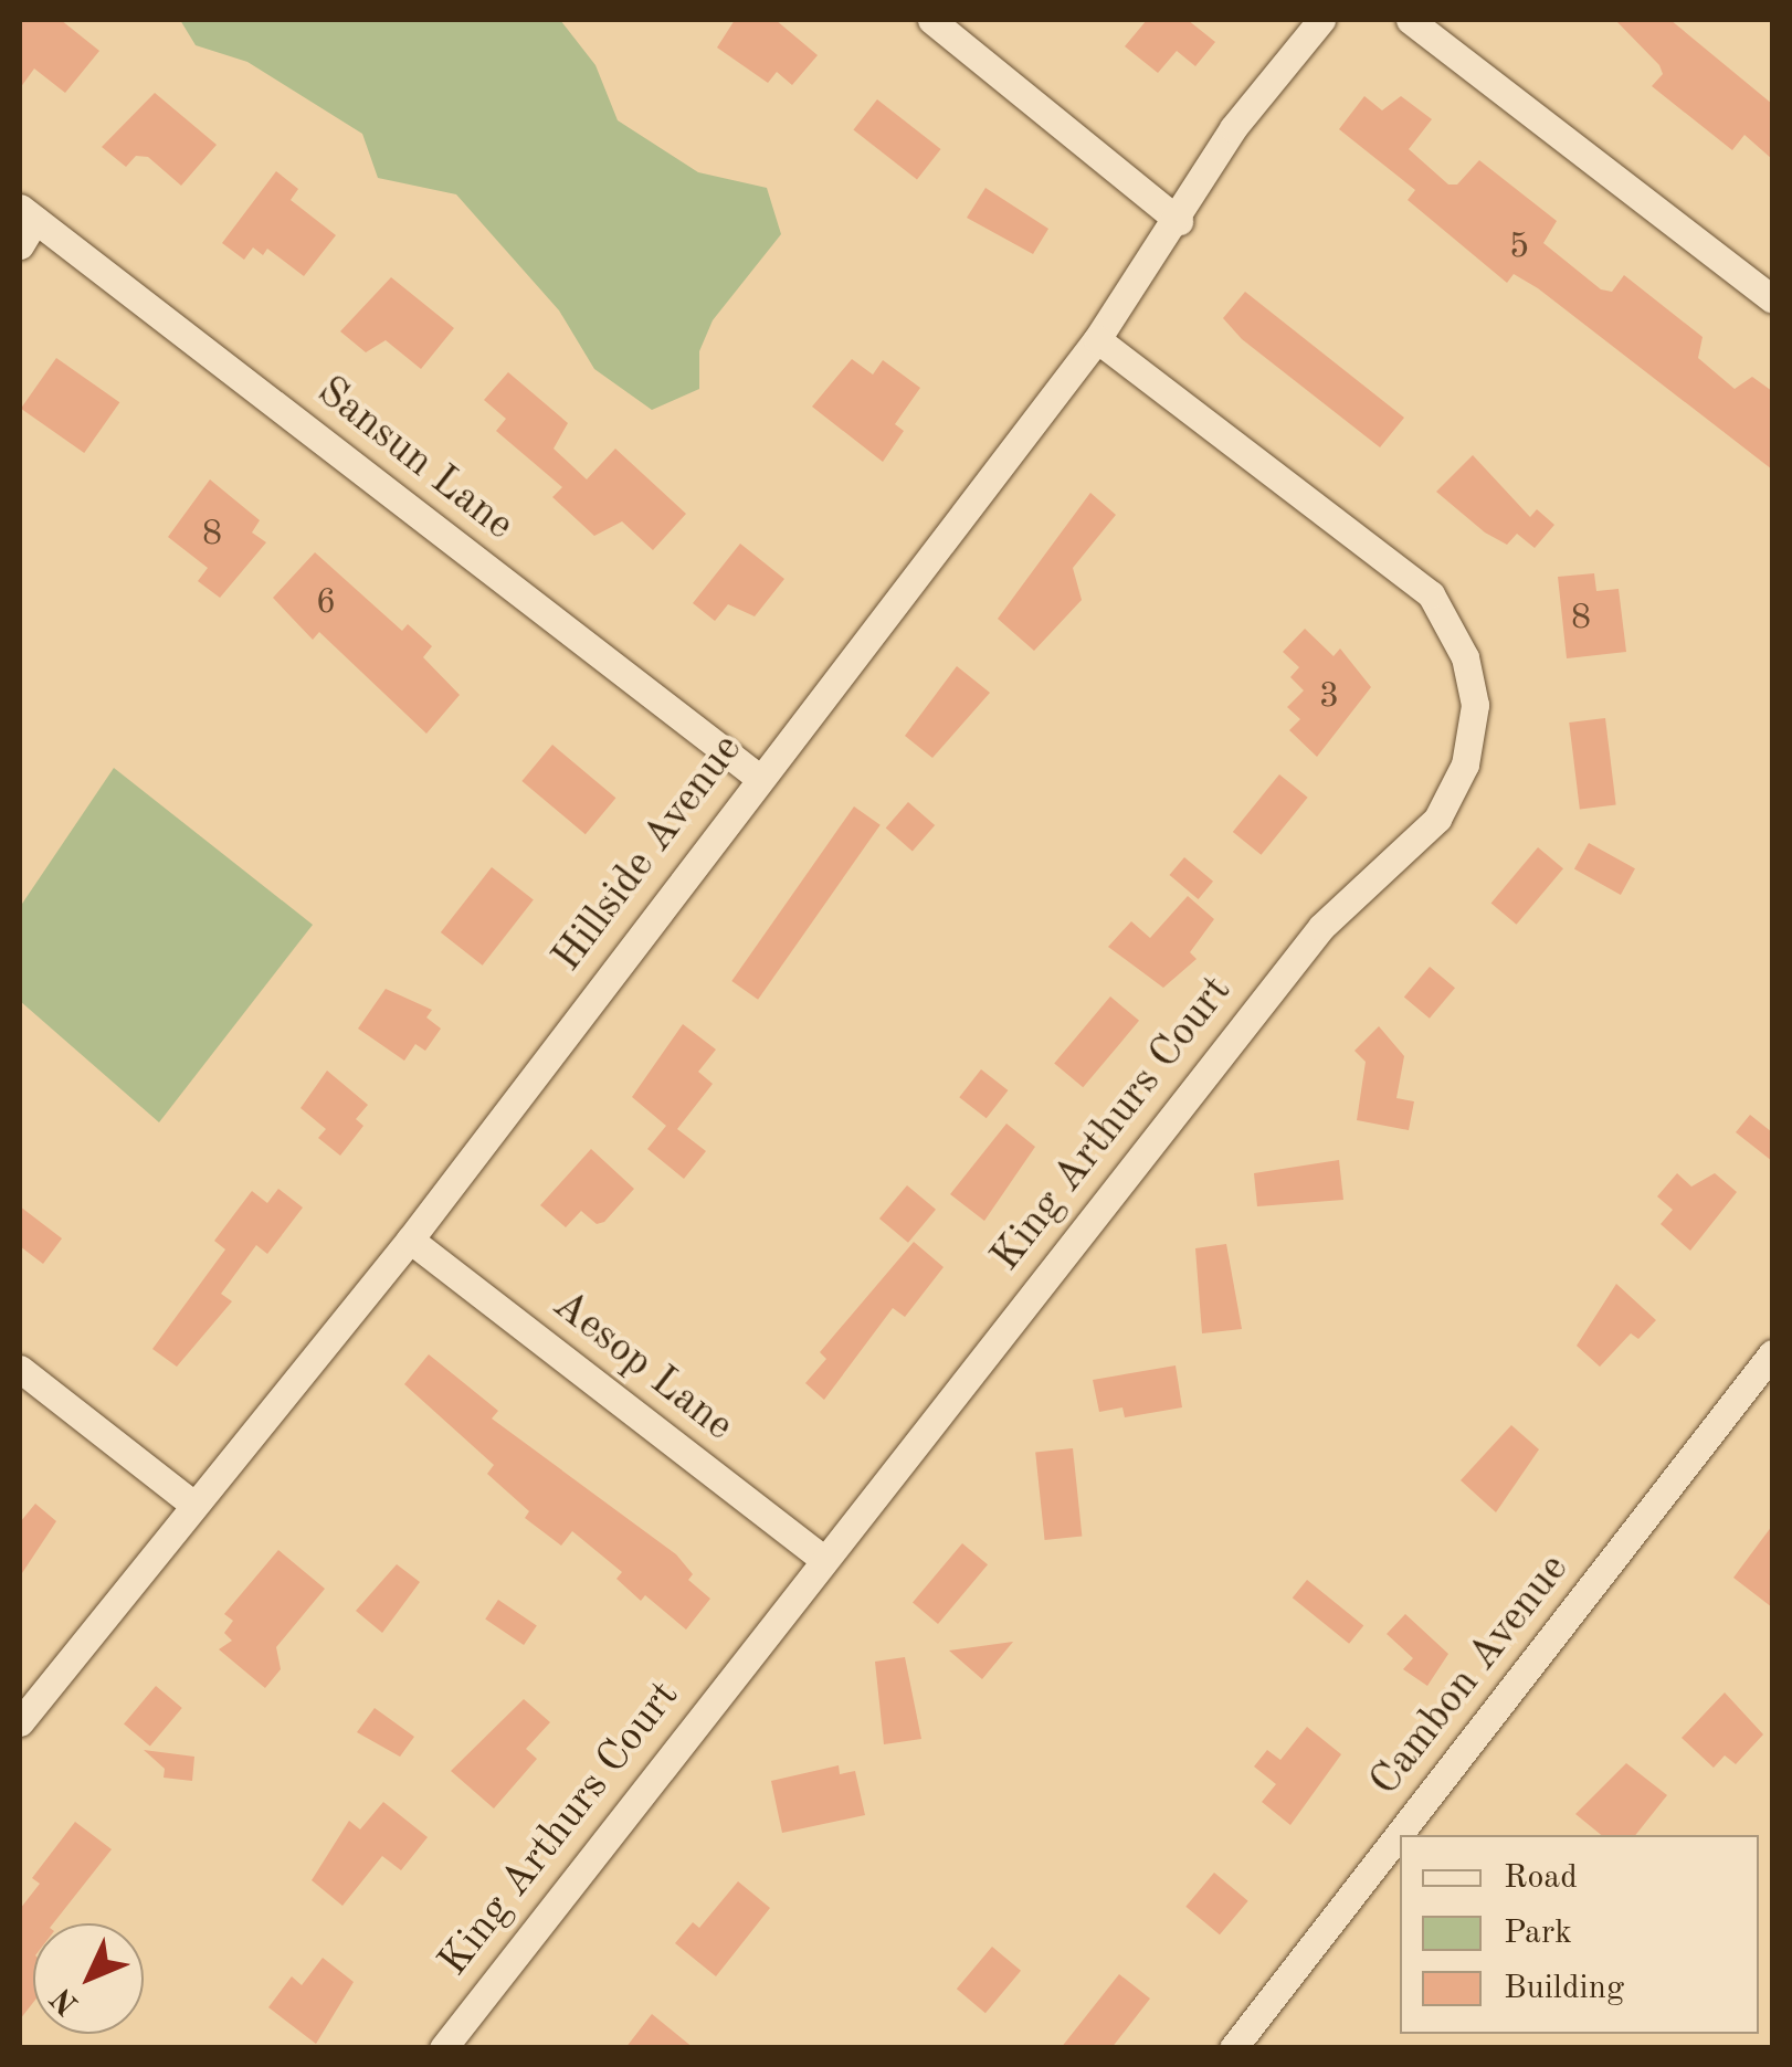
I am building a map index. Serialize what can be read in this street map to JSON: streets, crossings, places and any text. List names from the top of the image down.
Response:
{
  "streets": {
    "street": [
      "Sansun Lane",
      "Hillside Avenue",
      "King Arthurs Court",
      "Aesop Lane",
      "Cambon Avenue"
    ]
  },
  "crossings": [
    ["Sansun Lane", "Hillside Avenue"],
    ["Hillside Avenue", "King Arthurs Court"],
    ["Hillside Avenue", "Aesop Lane"],
    ["King Arthurs Court", "Aesop Lane"]
  ],
  "house_numbers": [
    "5",
    "8",
    "6",
    "8",
    "3"
  ],
  "legend": ["Road", "Park", "Building"],
  "north": "bottom left"
}
